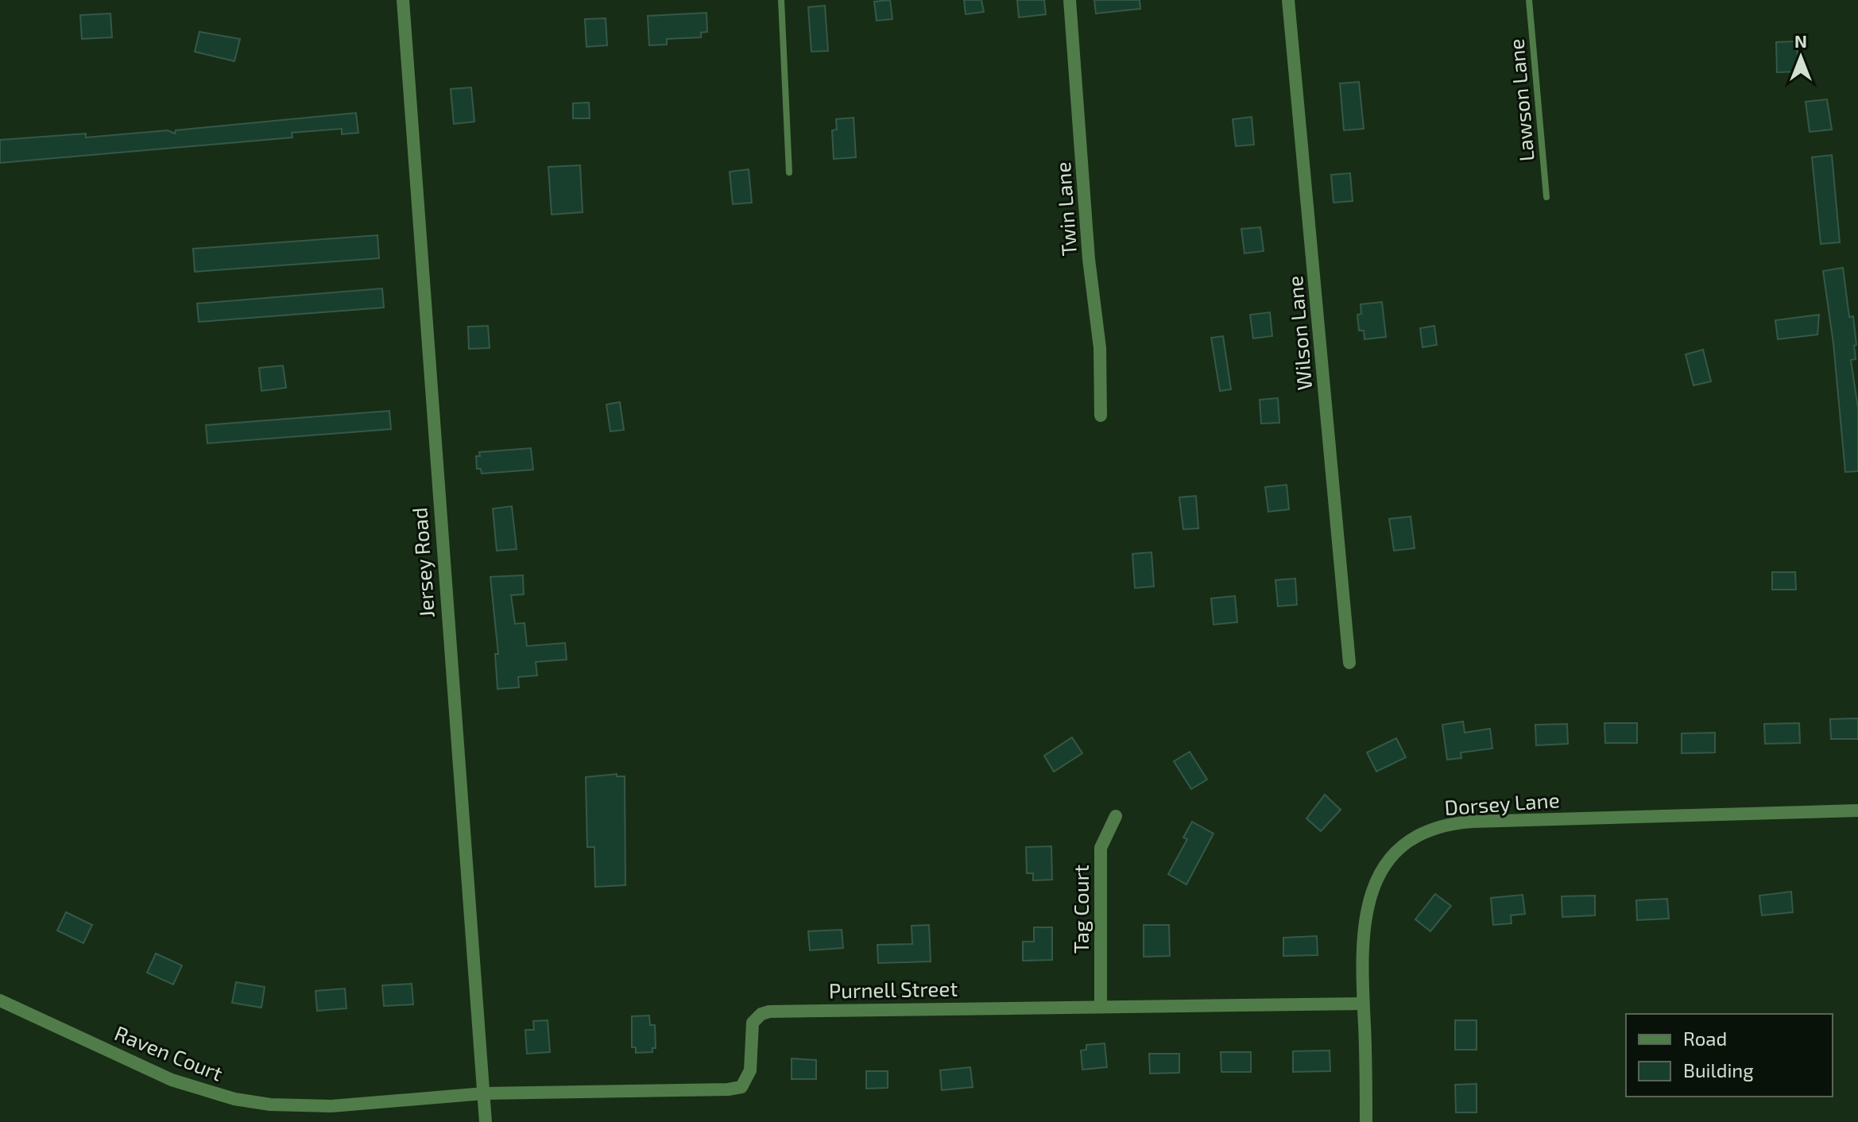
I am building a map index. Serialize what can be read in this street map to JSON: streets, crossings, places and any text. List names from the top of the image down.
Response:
{
  "streets": {
    "street": [
      "Twin Lane",
      "Wilson Lane",
      "Jersey Road",
      "Dorsey Lane",
      "Tag Court",
      "Purnell Street",
      "Raven Court"
    ],
    "lane": ["Lawson Lane"]
  },
  "crossings": [
    ["Jersey Road", "Purnell Street"],
    ["Jersey Road", "Raven Court"],
    ["Dorsey Lane", "Purnell Street"],
    ["Tag Court", "Purnell Street"],
    ["Purnell Street", "Raven Court"]
  ],
  "legend": ["Road", "Building"],
  "north": "top"
}
